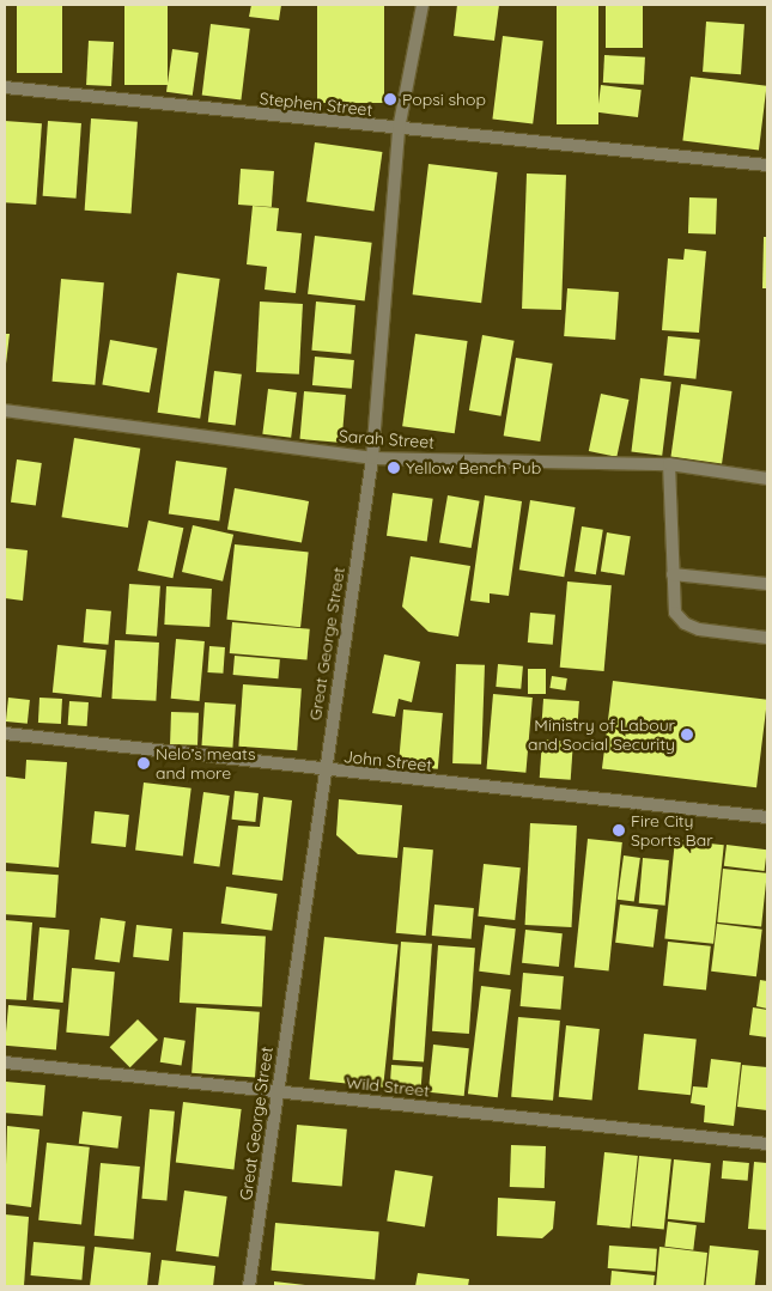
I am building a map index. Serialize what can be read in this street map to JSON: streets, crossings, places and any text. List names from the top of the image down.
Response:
{
  "streets": {
    "street": [
      "Stephen Street",
      "Sarah Street",
      "Great George Street",
      "John Street",
      "Wild Street"
    ]
  },
  "crossings": [
    ["Stephen Street", "Great George Street"],
    ["Sarah Street", "Great George Street"],
    ["Great George Street", "John Street"],
    ["Great George Street", "Wild Street"]
  ],
  "places": [
    "Popsi shop",
    "Yellow Bench Pub",
    "Ministry of Labour and Social Security",
    "Nelo’s meats and more",
    "Fire City Sports Bar"
  ]
}
